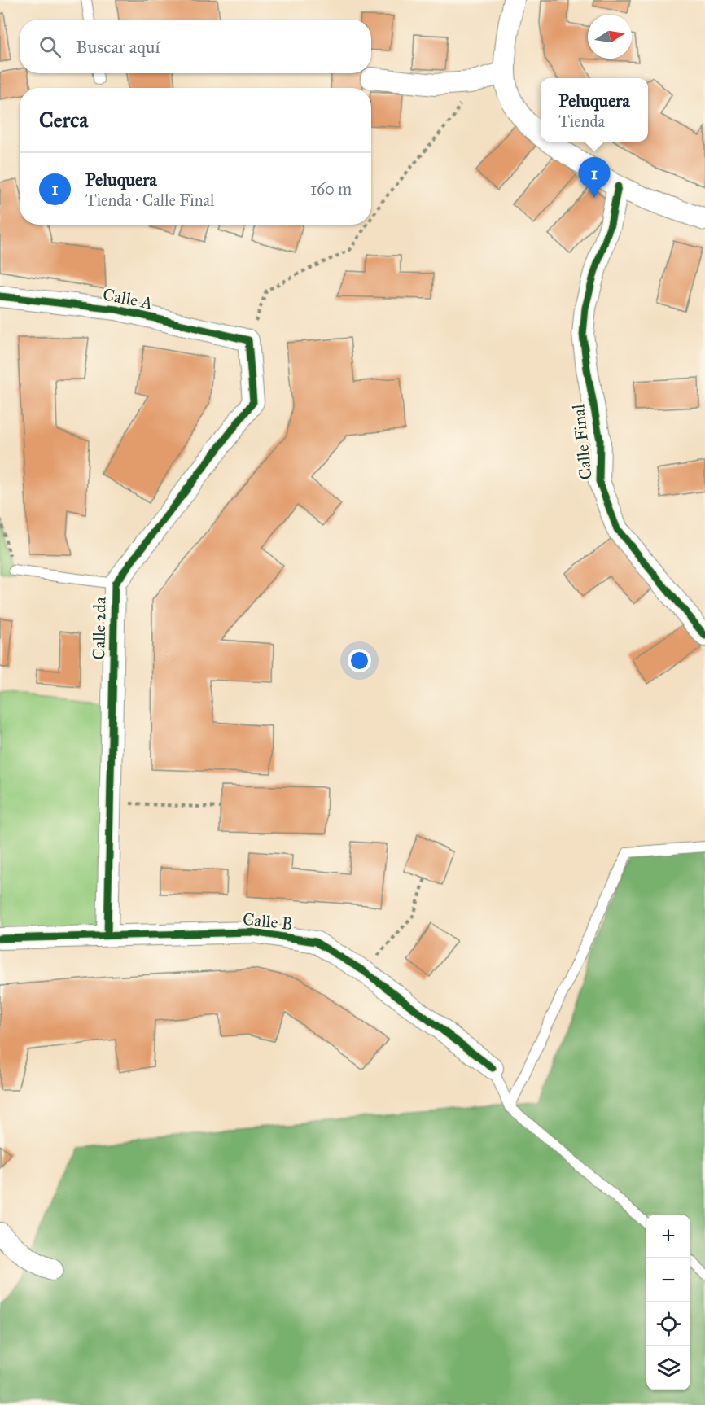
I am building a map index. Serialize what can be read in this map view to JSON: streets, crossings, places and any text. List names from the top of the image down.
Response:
{
  "streets": {
    "street": [
      "Calle A",
      "Calle Final",
      "Calle 2da",
      "Calle B"
    ]
  },
  "crossings": [
    ["Calle A", "Calle 2da"],
    ["Calle 2da", "Calle B"]
  ],
  "north": "right",
  "page": {
    "search": "Buscar aquí",
    "popup": ["Peluquera", "Tienda"],
    "heading": "Cerca",
    "list": [
      {
        "mark": "1",
        "name": "Peluquera",
        "note": "Tienda · Calle Final",
        "value": "160 m"
      }
    ],
    "pins": "1",
    "map_buttons": ["+", "−"]
  }
}
